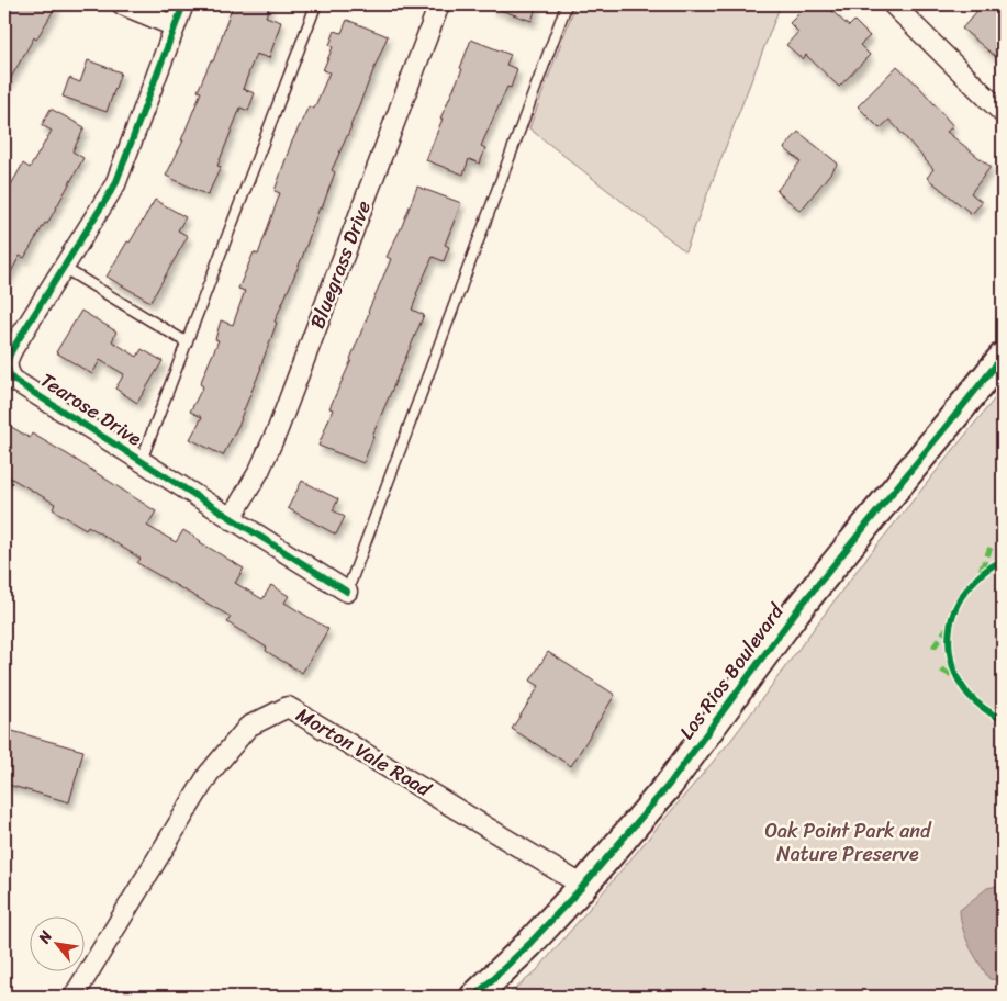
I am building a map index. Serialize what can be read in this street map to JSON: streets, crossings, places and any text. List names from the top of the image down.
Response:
{
  "streets": {
    "street": [
      "Bluegrass Drive",
      "Tearose Drive",
      "Los Rios Boulevard",
      "Morton Vale Road"
    ]
  },
  "crossings": [
    ["Bluegrass Drive", "Tearose Drive"],
    ["Los Rios Boulevard", "Morton Vale Road"]
  ],
  "parks": ["Oak Point Park and Nature Preserve"],
  "north": "top left"
}
